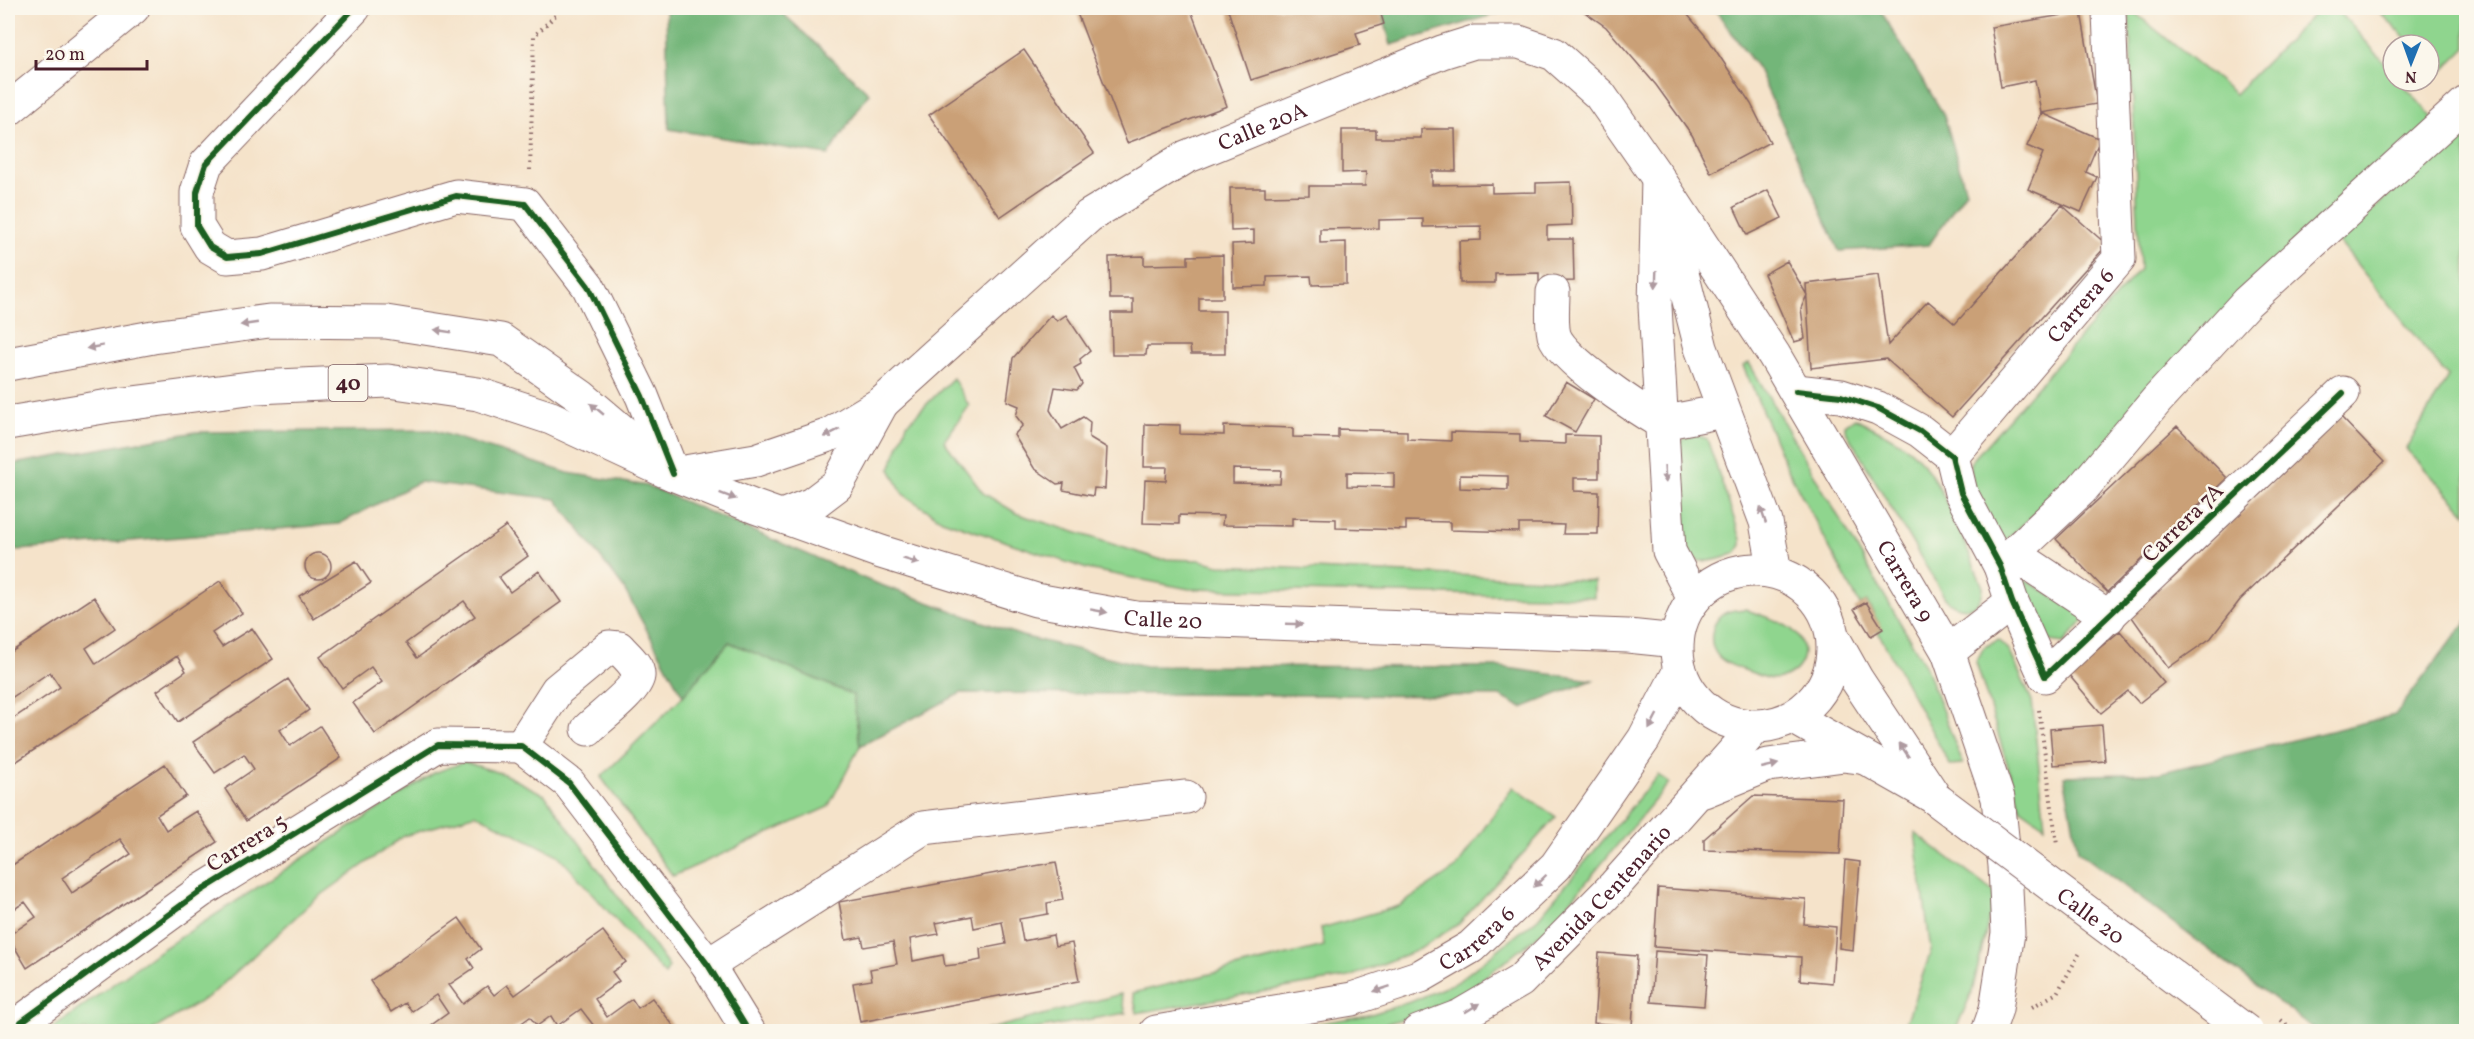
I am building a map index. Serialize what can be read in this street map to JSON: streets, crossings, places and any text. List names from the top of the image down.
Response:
{
  "streets": {
    "main road": [
      "Calle 20A",
      "Carrera 6",
      "40",
      "Carrera 7A",
      "Carrera 9",
      "Calle 20",
      "Carrera 5",
      "Avenida Centenario"
    ]
  },
  "crossings": [
    ["Calle 20A", "Carrera 9"],
    ["Carrera 6", "Calle 20"],
    ["Carrera 6", "Avenida Centenario"],
    ["40", "Calle 20"],
    ["Calle 20", "Avenida Centenario"]
  ],
  "one_way": ["Avenida Centenario"],
  "scale_bar": "20 m",
  "north": "bottom"
}
